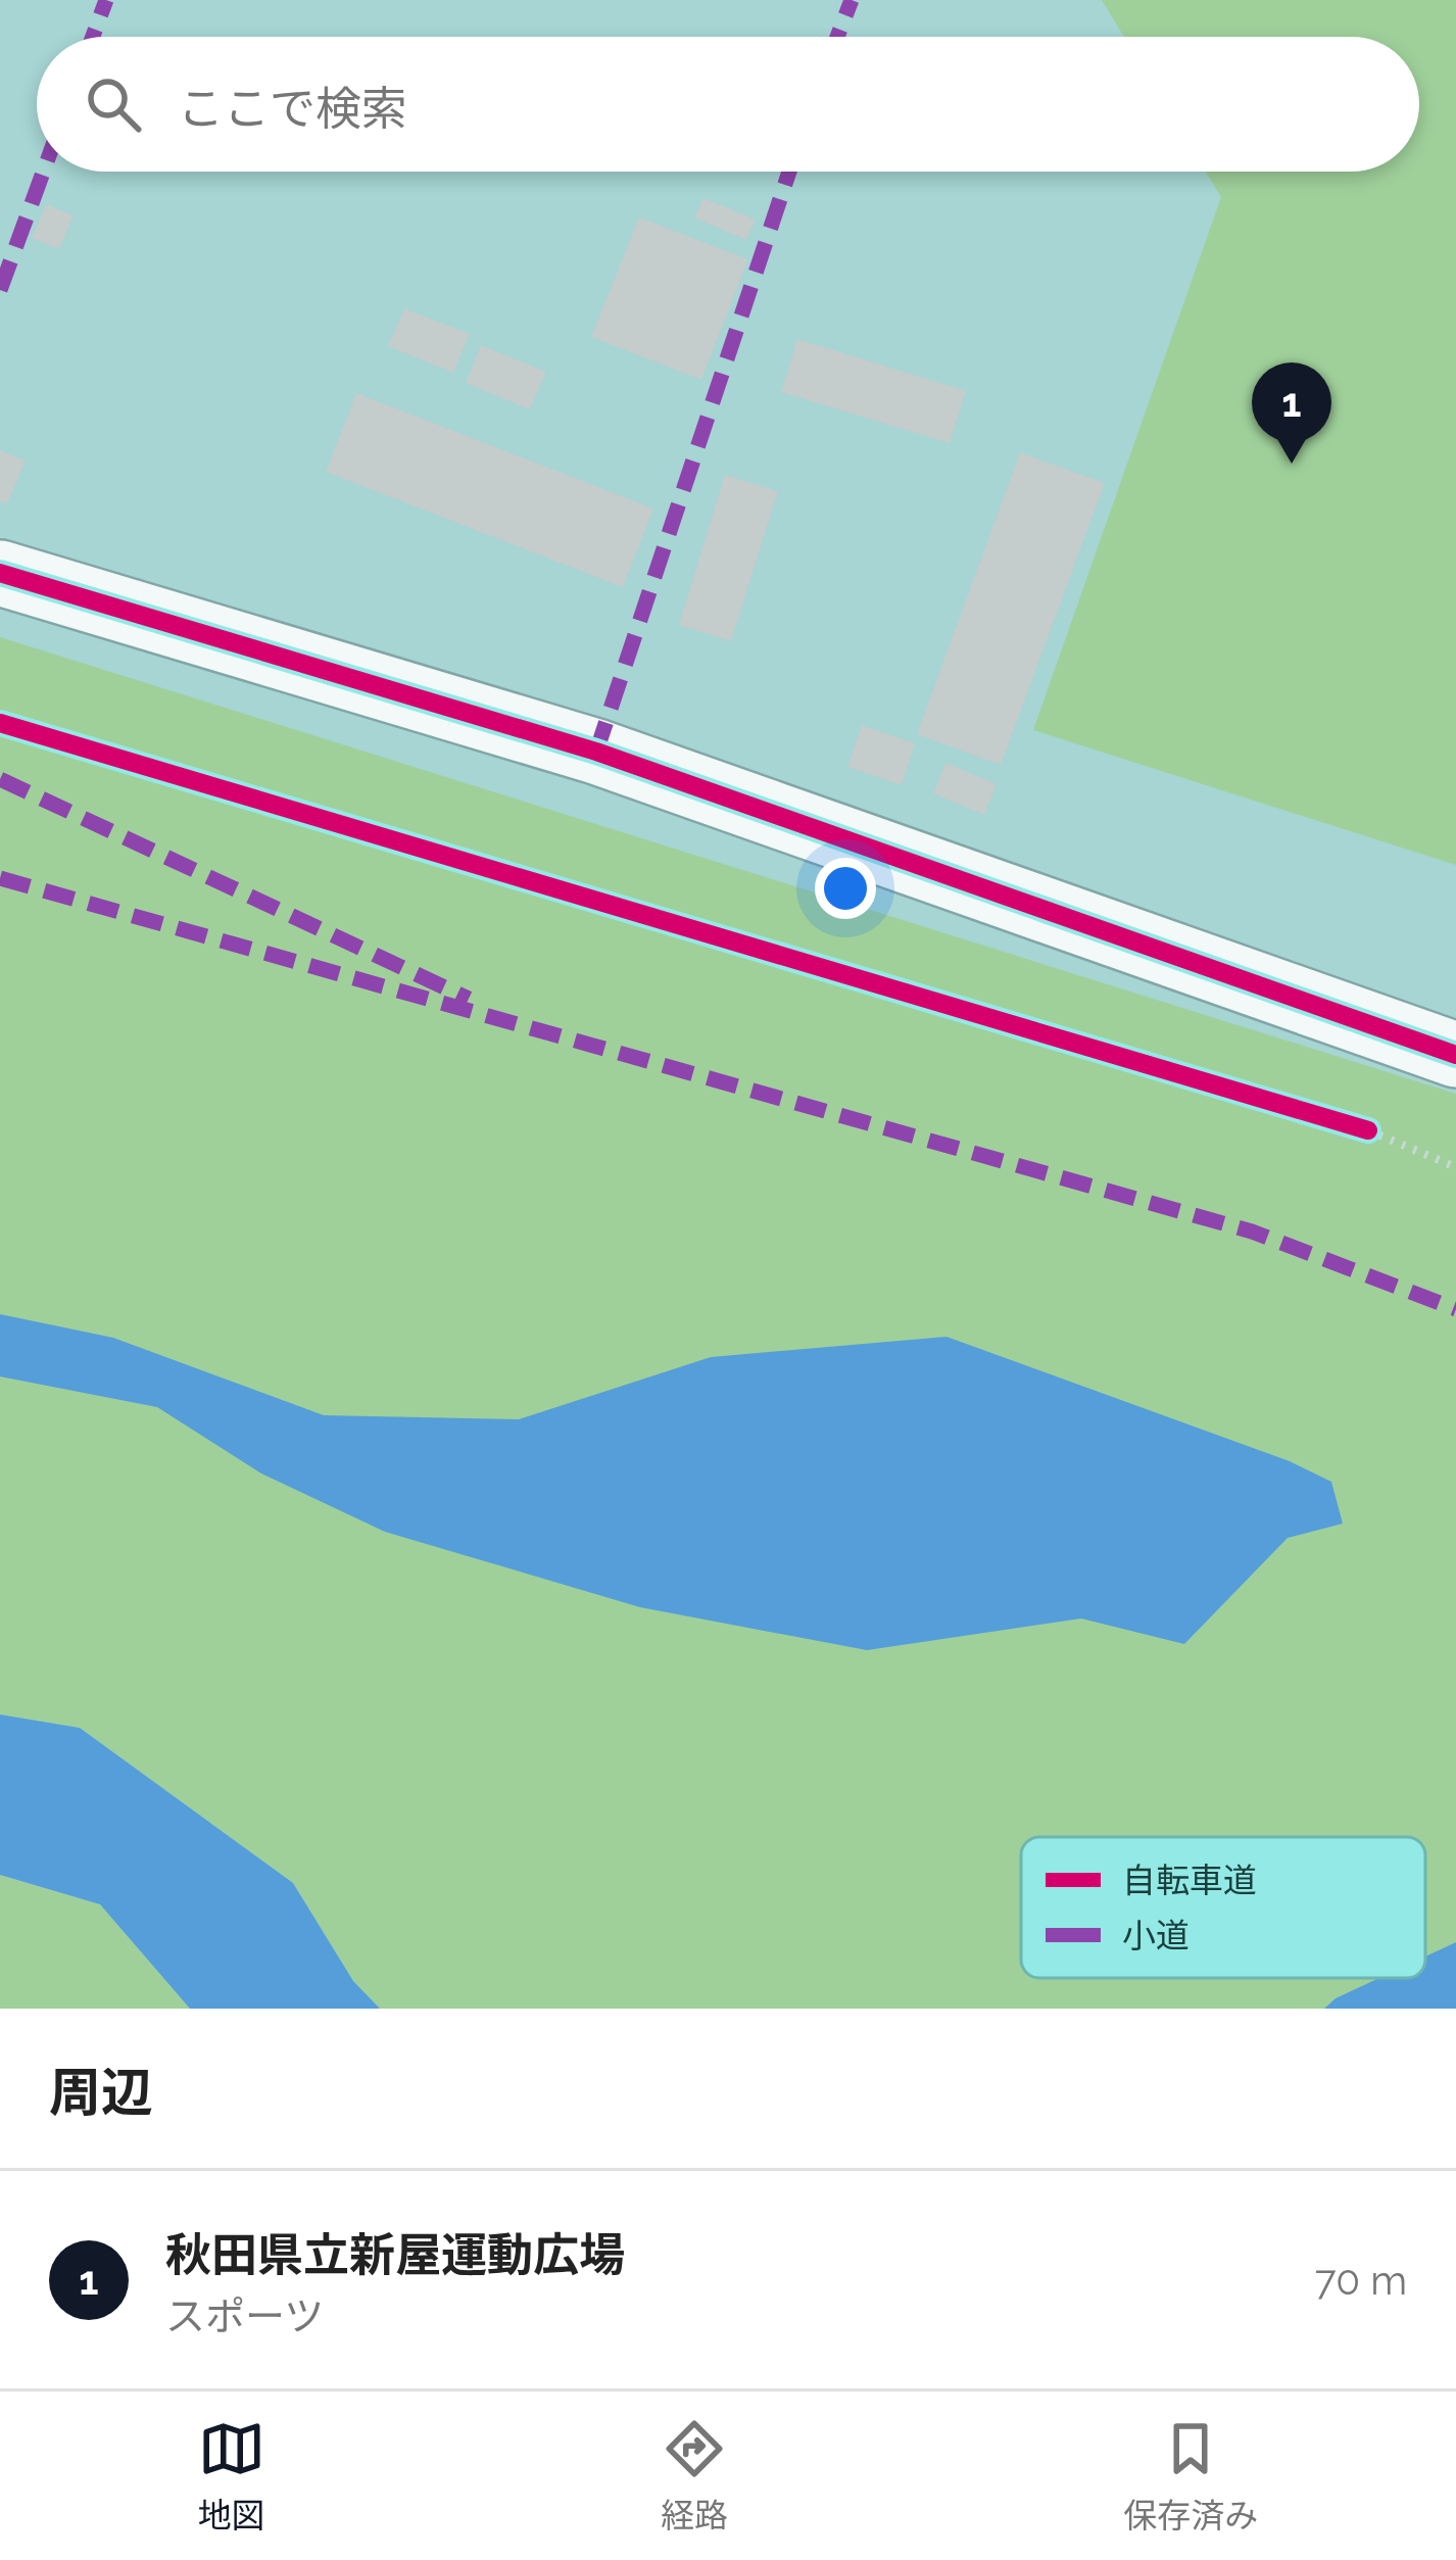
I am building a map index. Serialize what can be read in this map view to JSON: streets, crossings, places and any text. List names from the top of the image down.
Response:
{
  "legend": ["自転車道", "小道"],
  "page": {
    "search": "ここで検索",
    "pins": "1",
    "heading": "周辺",
    "list": [
      {
        "mark": "1",
        "name": "秋田県立新屋運動広場",
        "note": "スポーツ",
        "value": "70 m"
      }
    ],
    "nav": ["地図", "経路", "保存済み"]
  }
}
